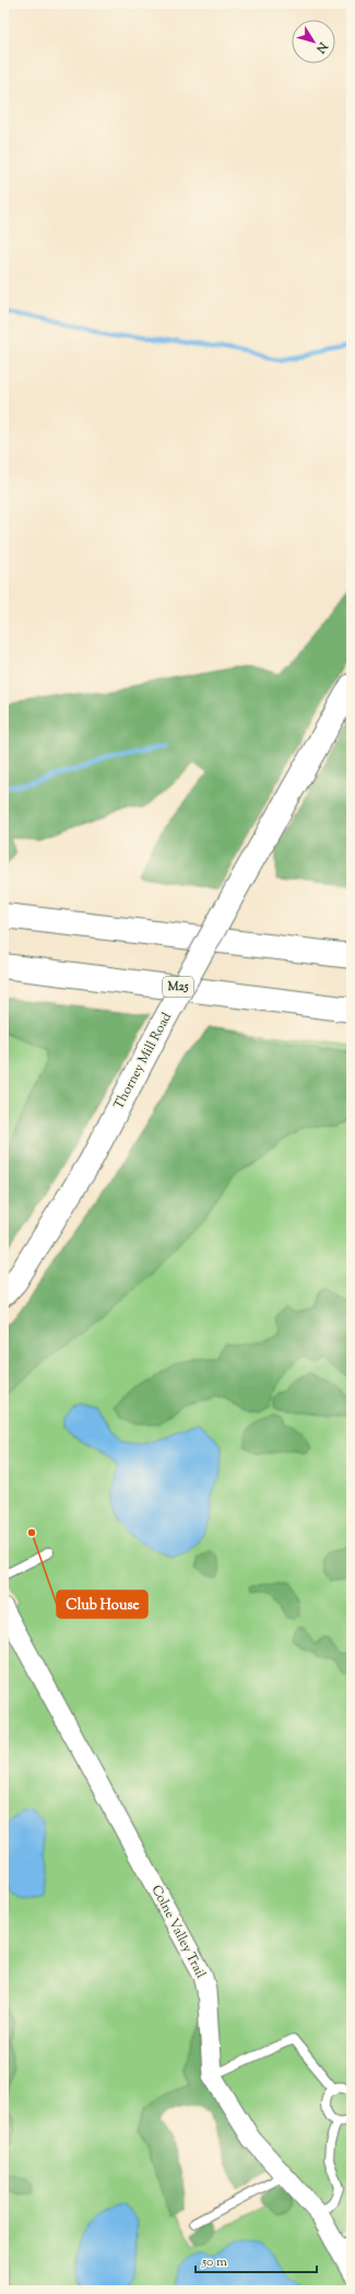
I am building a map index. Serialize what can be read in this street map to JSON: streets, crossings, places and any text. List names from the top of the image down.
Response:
{
  "streets": {
    "highway": ["M25"],
    "street": ["Thorney Mill Road", "Colne Valley Trail"]
  },
  "places": ["Club House"],
  "scale_bar": "50 m",
  "north": "bottom right"
}
